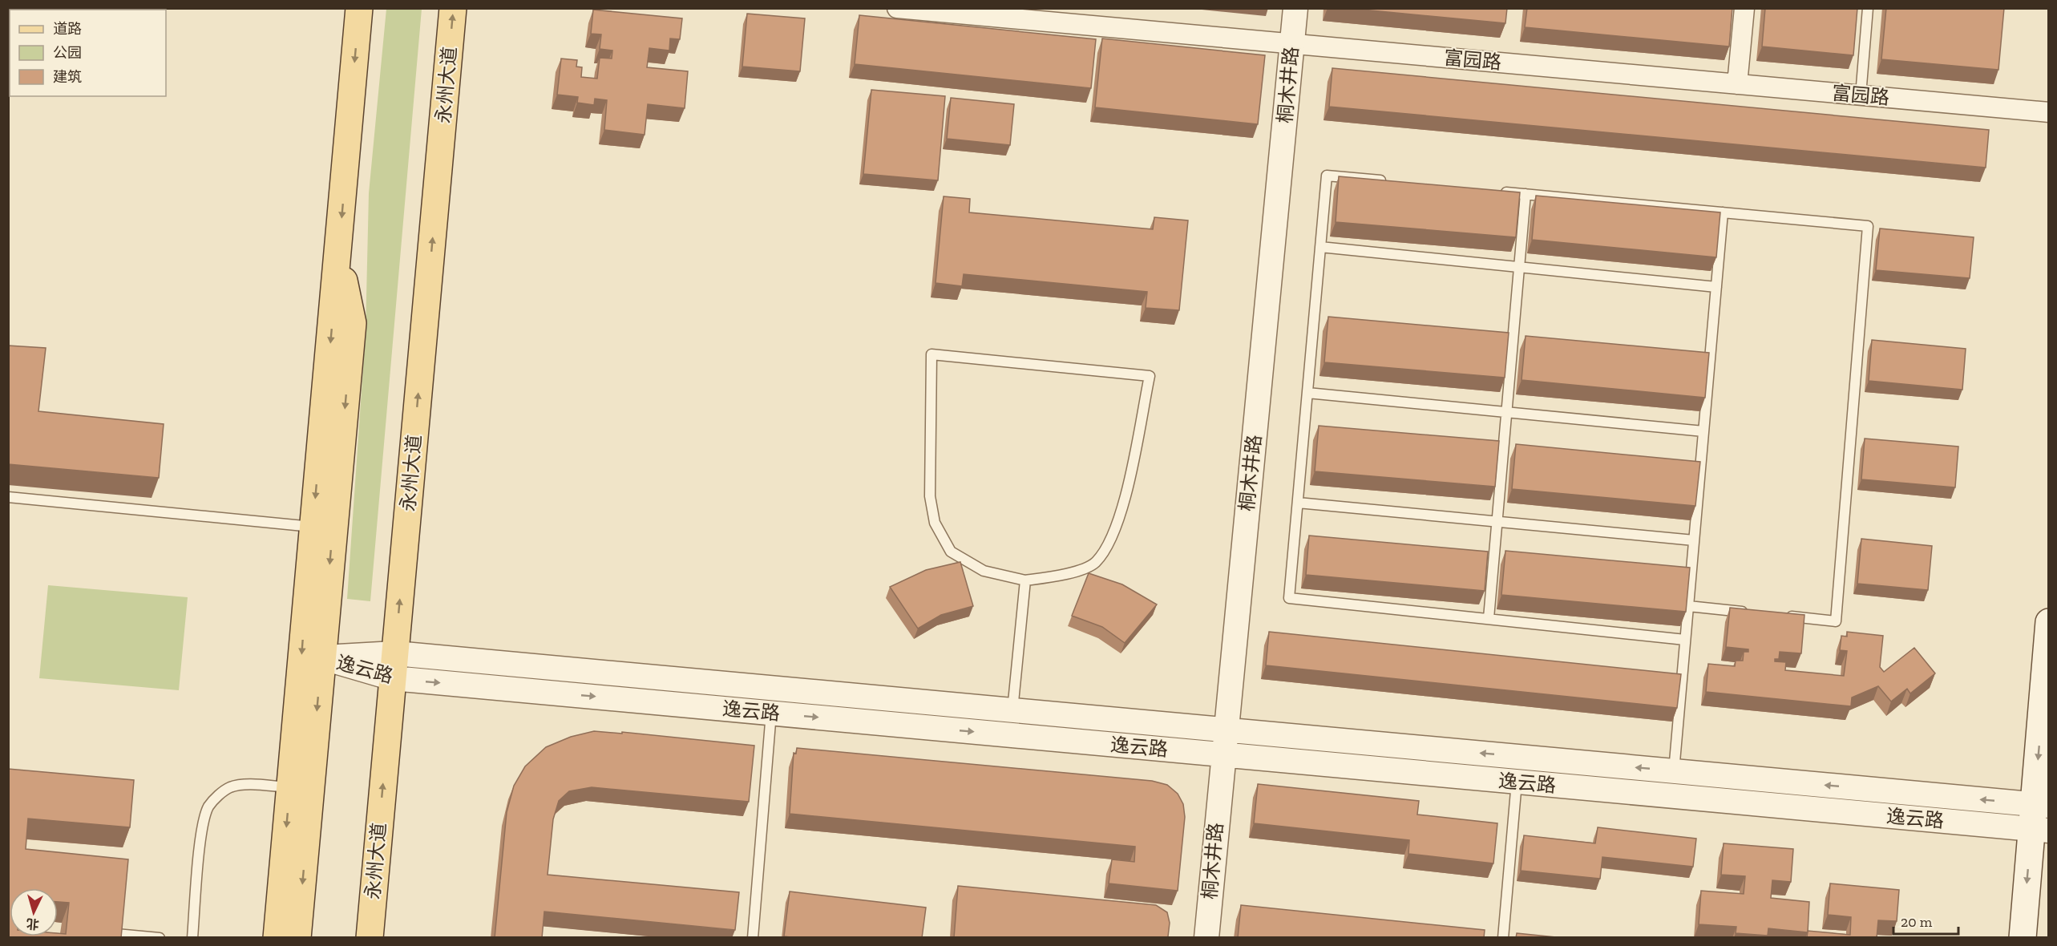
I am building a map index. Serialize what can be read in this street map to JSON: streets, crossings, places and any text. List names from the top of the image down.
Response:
{
  "streets": {
    "main road": ["永州大道"],
    "street": ["富园路", "桐木井路", "逸云路"]
  },
  "crossings": [
    ["富园路", "桐木井路"],
    ["永州大道", "逸云路"],
    ["桐木井路", "逸云路"]
  ],
  "legend": ["道路", "公园", "建筑"],
  "scale_bar": "20 m",
  "north": "bottom"
}
